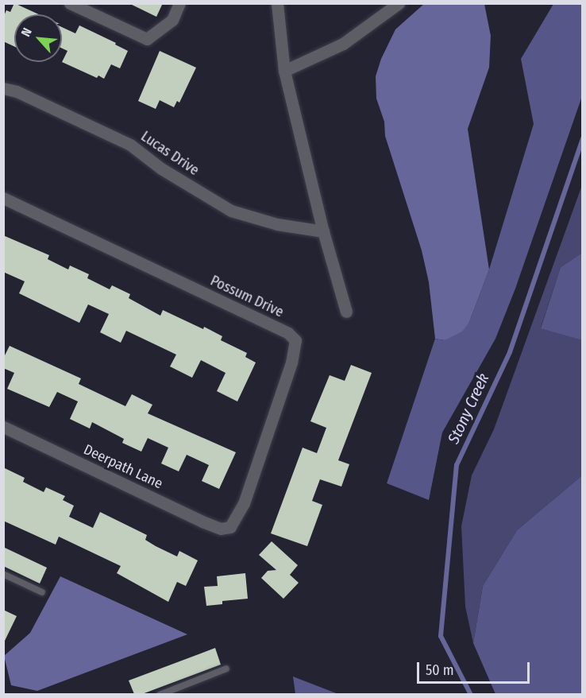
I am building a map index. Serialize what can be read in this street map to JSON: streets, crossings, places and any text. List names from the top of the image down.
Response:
{
  "streets": {
    "street": ["Lucas Drive", "Possum Drive", "Deerpath Lane"]
  },
  "crossings": [
    ["Possum Drive", "Deerpath Lane"]
  ],
  "water": ["Stony Creek"],
  "scale_bar": "50 m",
  "north": "top left"
}
